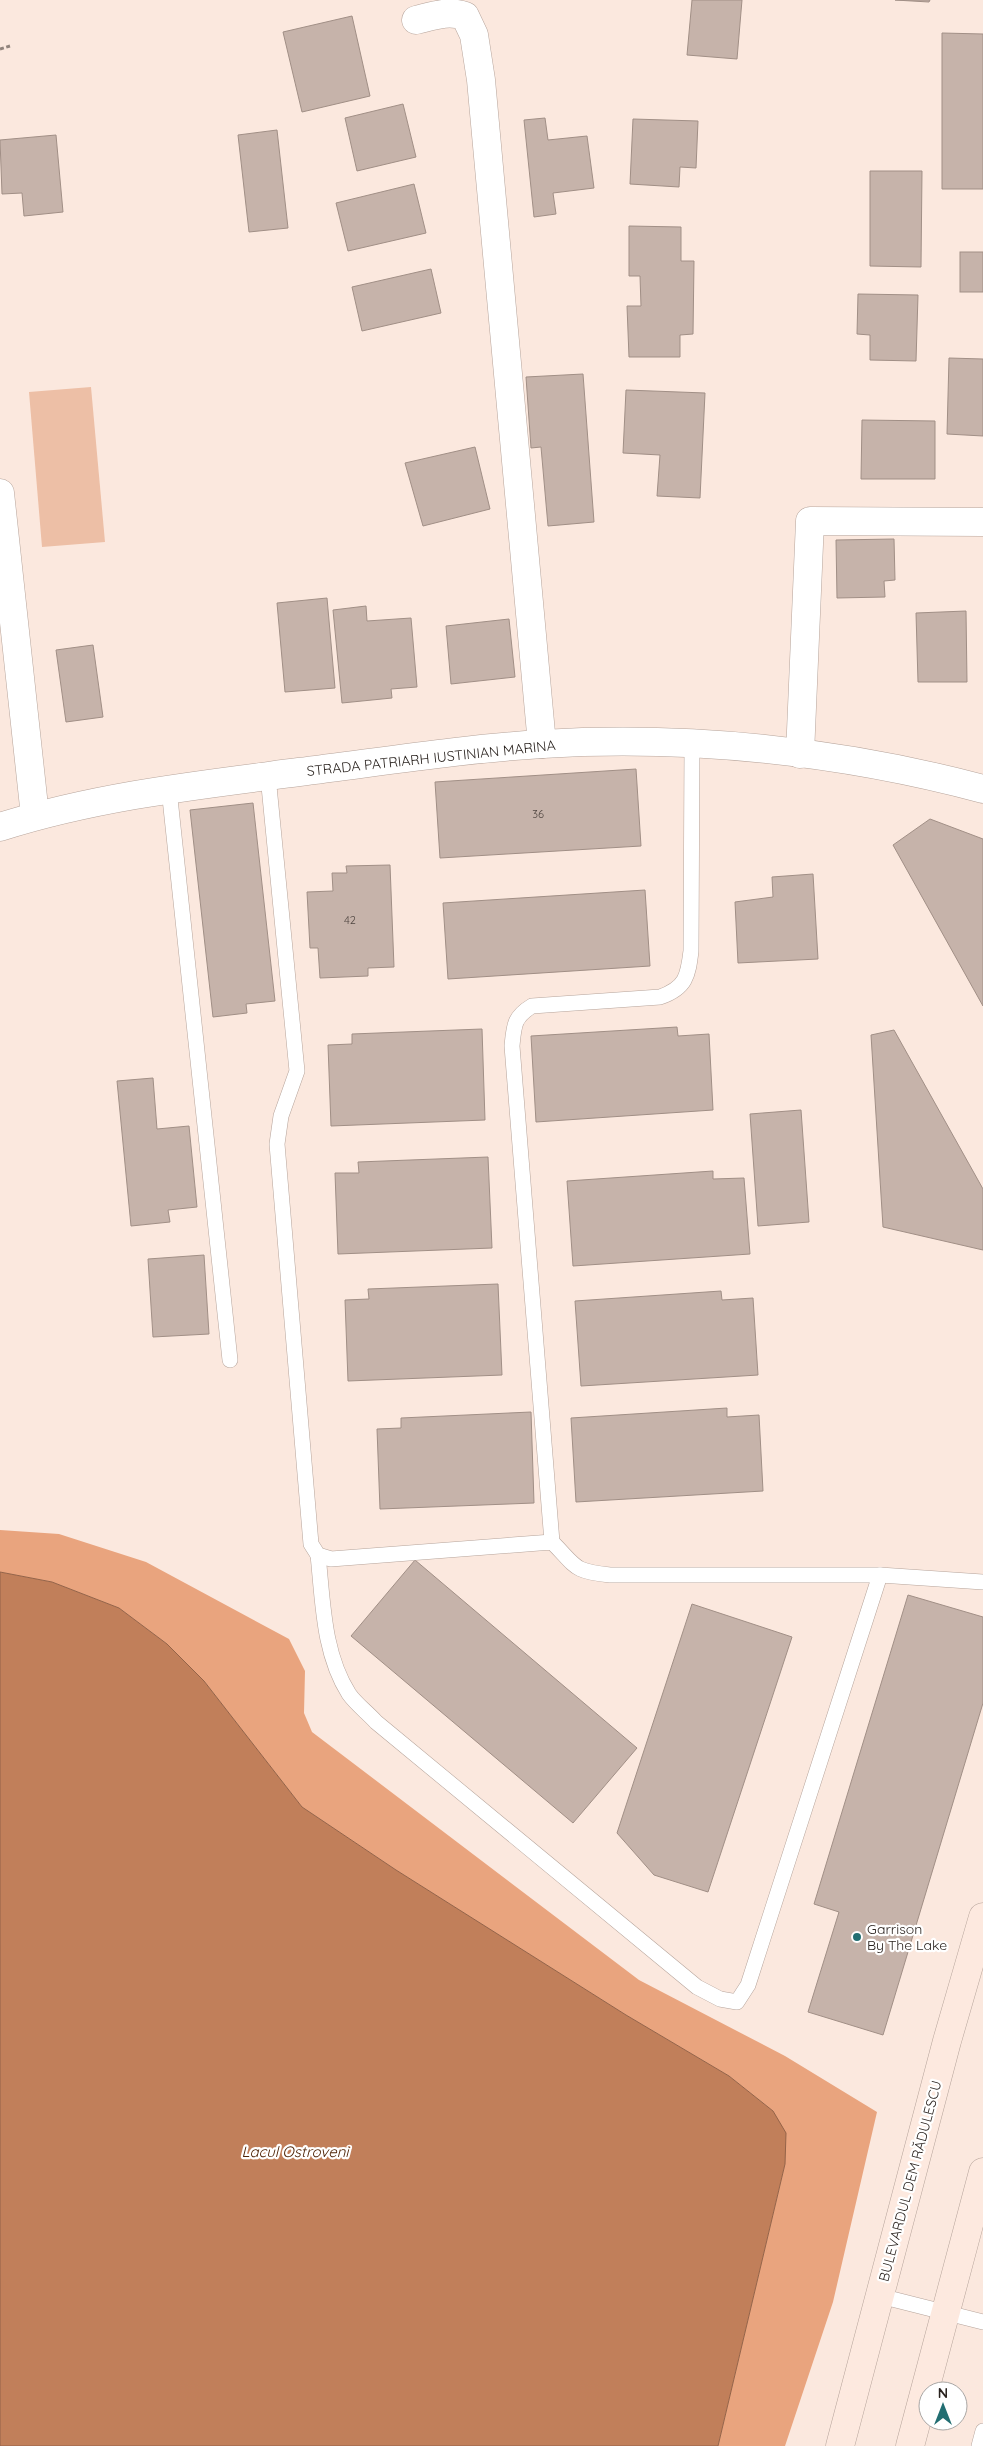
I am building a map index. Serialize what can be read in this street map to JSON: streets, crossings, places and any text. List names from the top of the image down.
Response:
{
  "streets": {
    "main road": ["BULEVARDUL DEM RĂDULESCU"],
    "street": ["STRADA PATRIARH IUSTINIAN MARINA"]
  },
  "water": ["Lacul Ostroveni"],
  "places": ["Garrison By The Lake"],
  "house_numbers": ["36", "42"],
  "north": "top"
}
